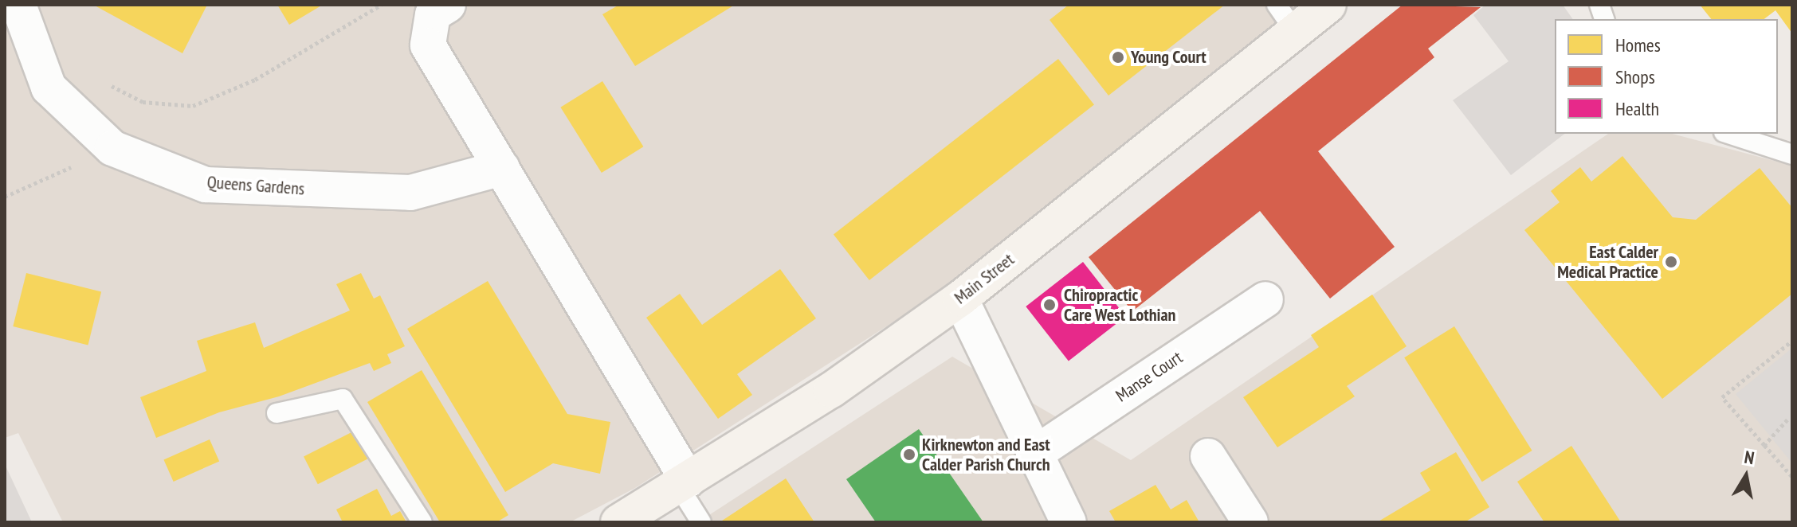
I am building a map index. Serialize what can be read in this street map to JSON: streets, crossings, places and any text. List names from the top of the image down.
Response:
{
  "streets": {
    "main road": ["Main Street"],
    "street": ["Queens Gardens", "Manse Court"]
  },
  "places": [
    "Young Court",
    "East Calder Medical Practice",
    "Chiropractic Care West Lothian",
    "Kirknewton and East Calder Parish Church"
  ],
  "legend": ["Homes", "Shops", "Health"],
  "north": "top"
}
